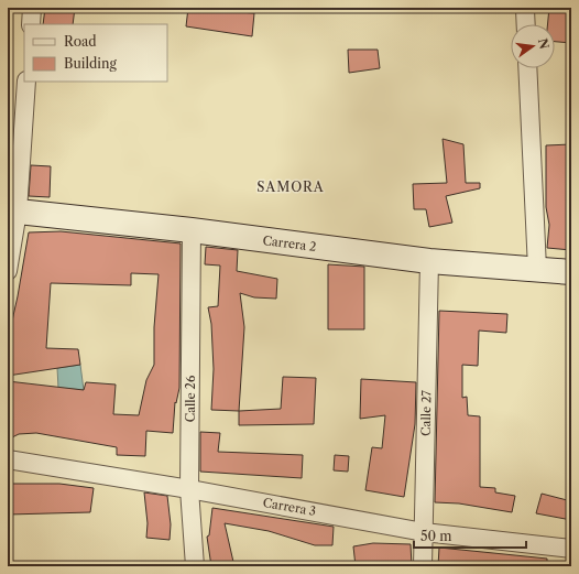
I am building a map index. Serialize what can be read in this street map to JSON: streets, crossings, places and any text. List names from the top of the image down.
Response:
{
  "streets": {
    "street": [
      "Carrera 2",
      "Calle 26",
      "Calle 27",
      "Carrera 3"
    ]
  },
  "crossings": [
    ["Carrera 2", "Calle 26"],
    ["Carrera 2", "Calle 27"],
    ["Calle 26", "Carrera 3"],
    ["Calle 27", "Carrera 3"]
  ],
  "districts": ["SAMORA"],
  "legend": ["Road", "Building"],
  "scale_bar": "50 m",
  "north": "right"
}
